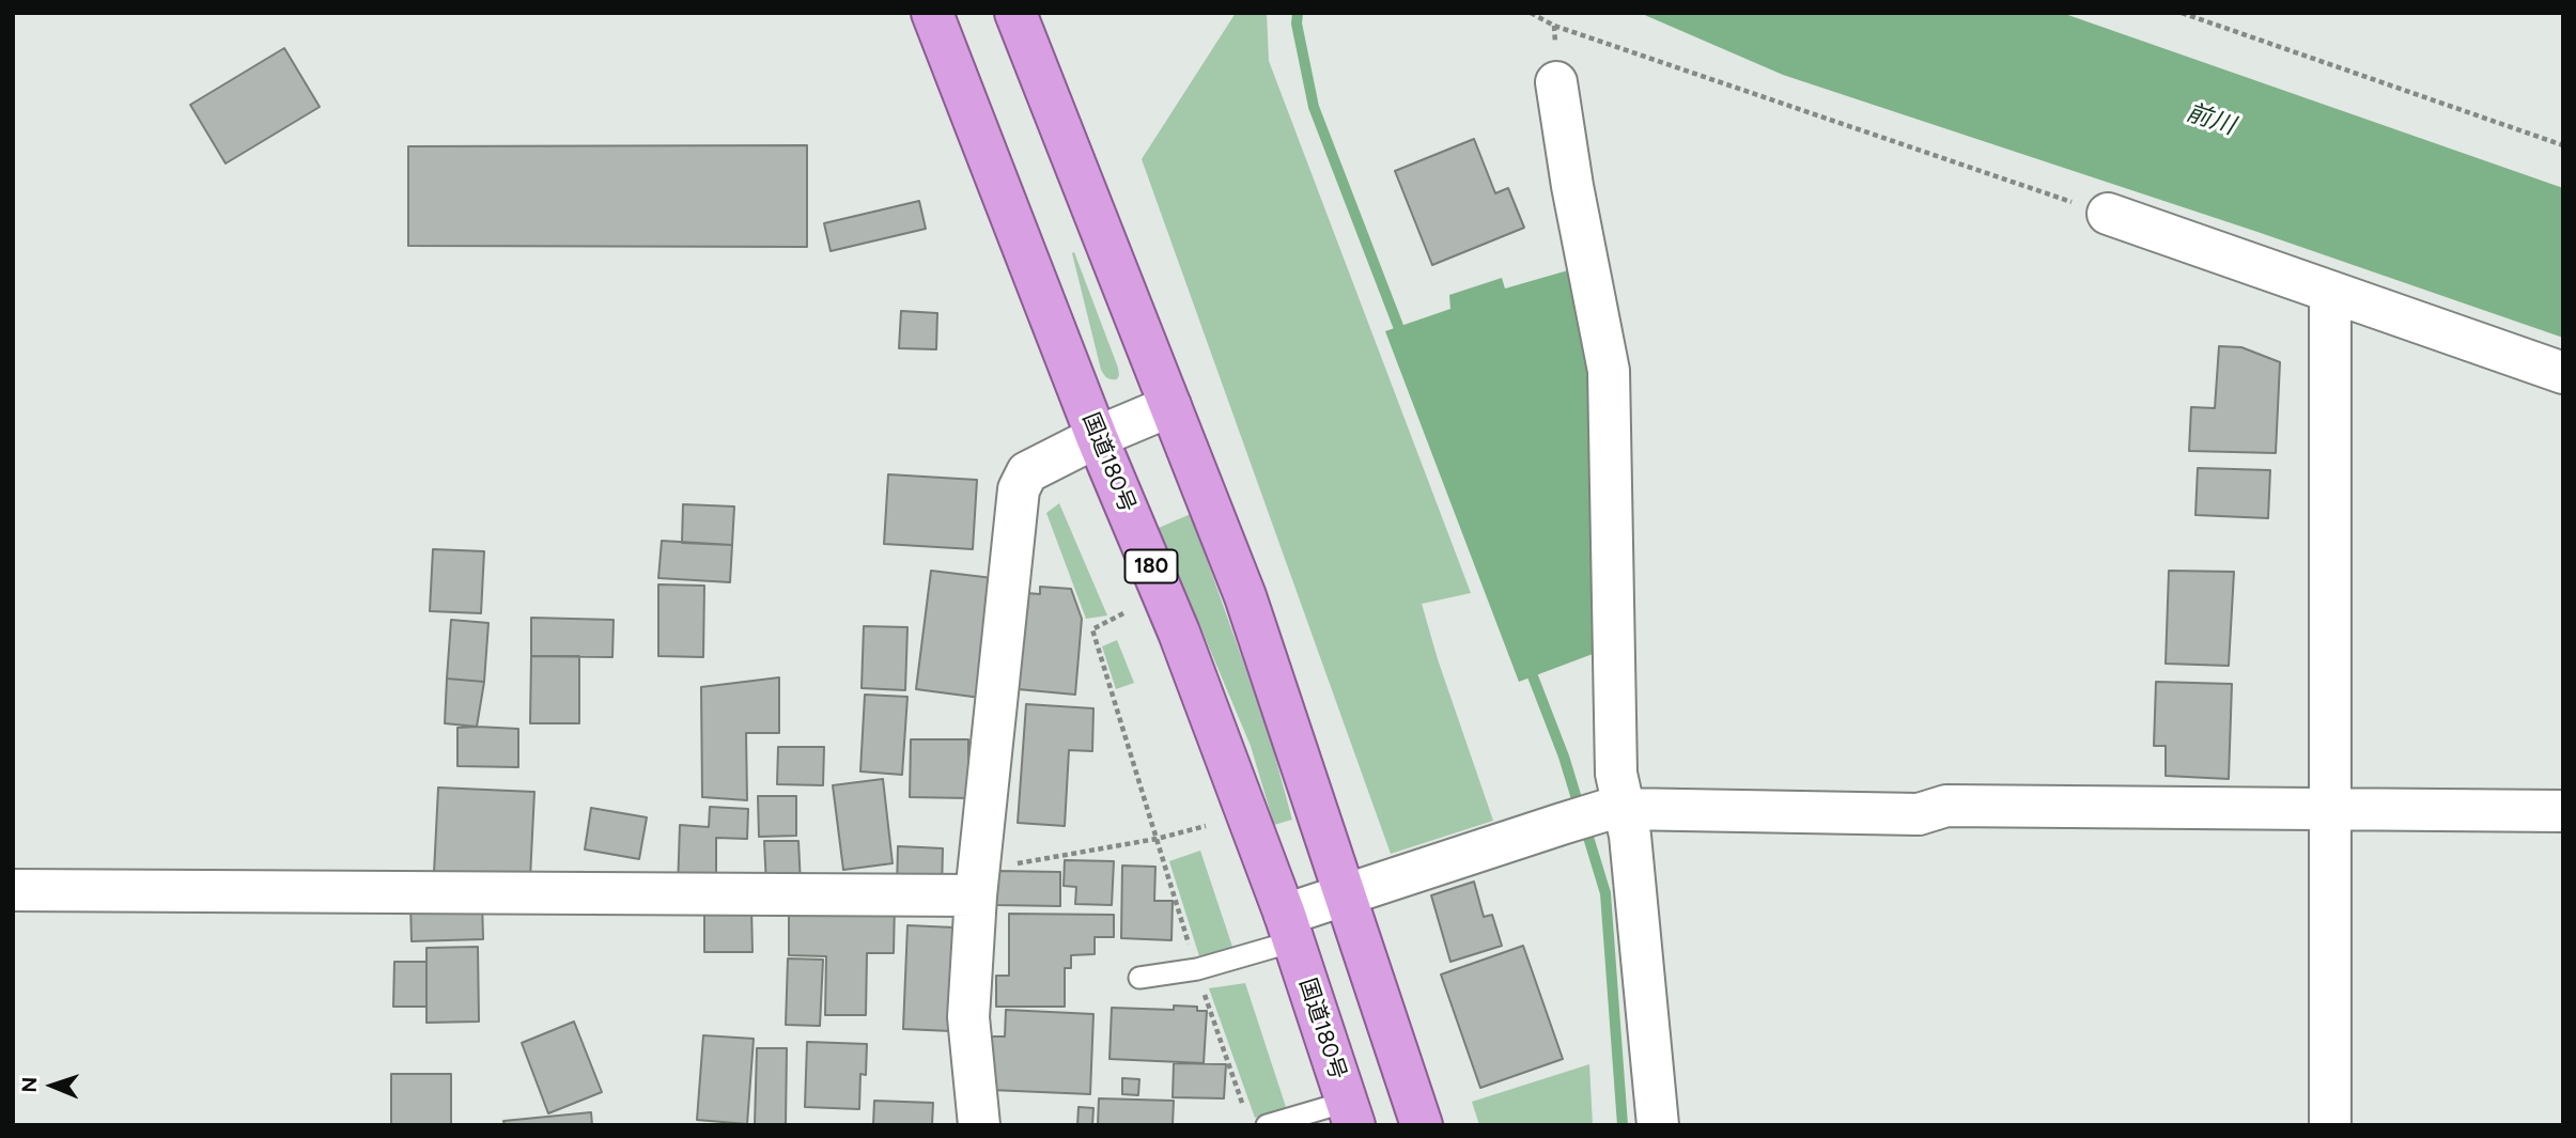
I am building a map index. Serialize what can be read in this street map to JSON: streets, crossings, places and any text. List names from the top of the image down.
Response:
{
  "streets": {
    "highway": ["国道180号", "180"]
  },
  "water": ["前川"],
  "north": "left"
}
